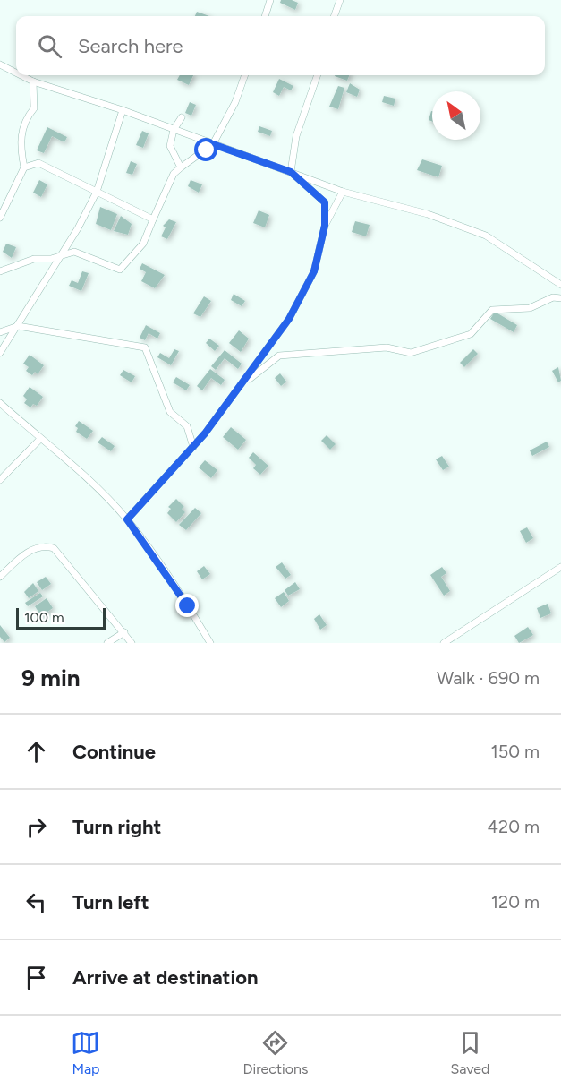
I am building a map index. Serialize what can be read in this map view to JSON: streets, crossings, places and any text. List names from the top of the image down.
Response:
{
  "scale_bar": "100 m",
  "north": "top left",
  "page": {
    "search": "Search here",
    "scale": "100 m",
    "heading": ["9 min", "Walk · 690 m"],
    "list": [
      ["Continue", "150 m"],
      ["Turn right", "420 m"],
      ["Turn left", "120 m"],
      "Arrive at destination"
    ],
    "nav": ["Map", "Directions", "Saved"]
  }
}
